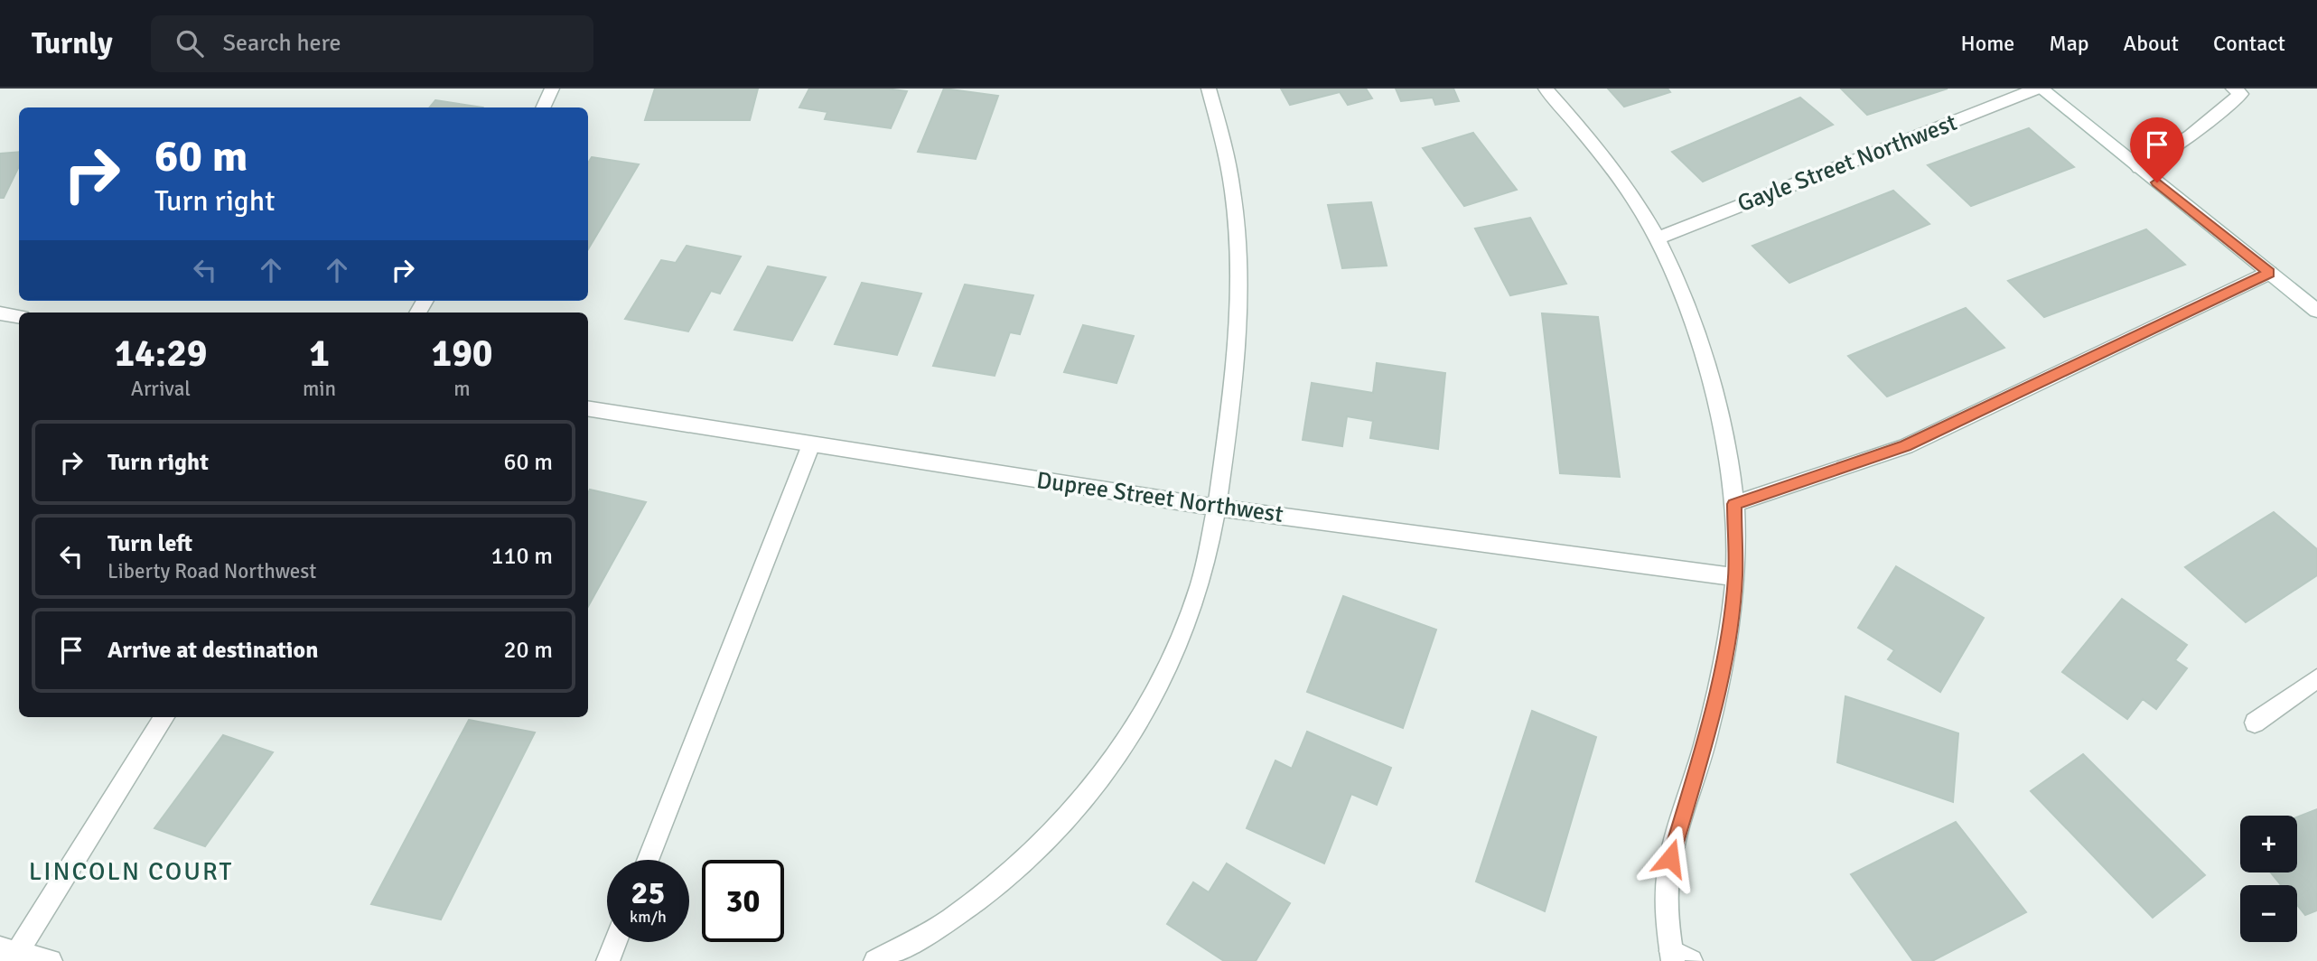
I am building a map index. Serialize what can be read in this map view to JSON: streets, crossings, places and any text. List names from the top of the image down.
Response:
{
  "streets": {
    "street": ["Gayle Street Northwest", "Dupree Street Northwest"]
  },
  "districts": ["LINCOLN COURT"],
  "page": {
    "header": "Turnly",
    "search": "Search here",
    "nav": [
      "Home",
      "Map",
      "About",
      "Contact"
    ],
    "turn": ["60 m", "Turn right"],
    "eta": [
      "14:29",
      "Arrival",
      "1",
      "min",
      "190",
      "m"
    ],
    "list": [
      {
        "name": "Turn right",
        "value": "60 m"
      },
      {
        "name": "Turn left",
        "note": "Liberty Road Northwest",
        "value": "110 m"
      },
      {
        "name": "Arrive at destination",
        "value": "20 m"
      }
    ],
    "map_buttons": ["+", "−"],
    "speed": "25 km/h",
    "limit": "30"
  }
}
